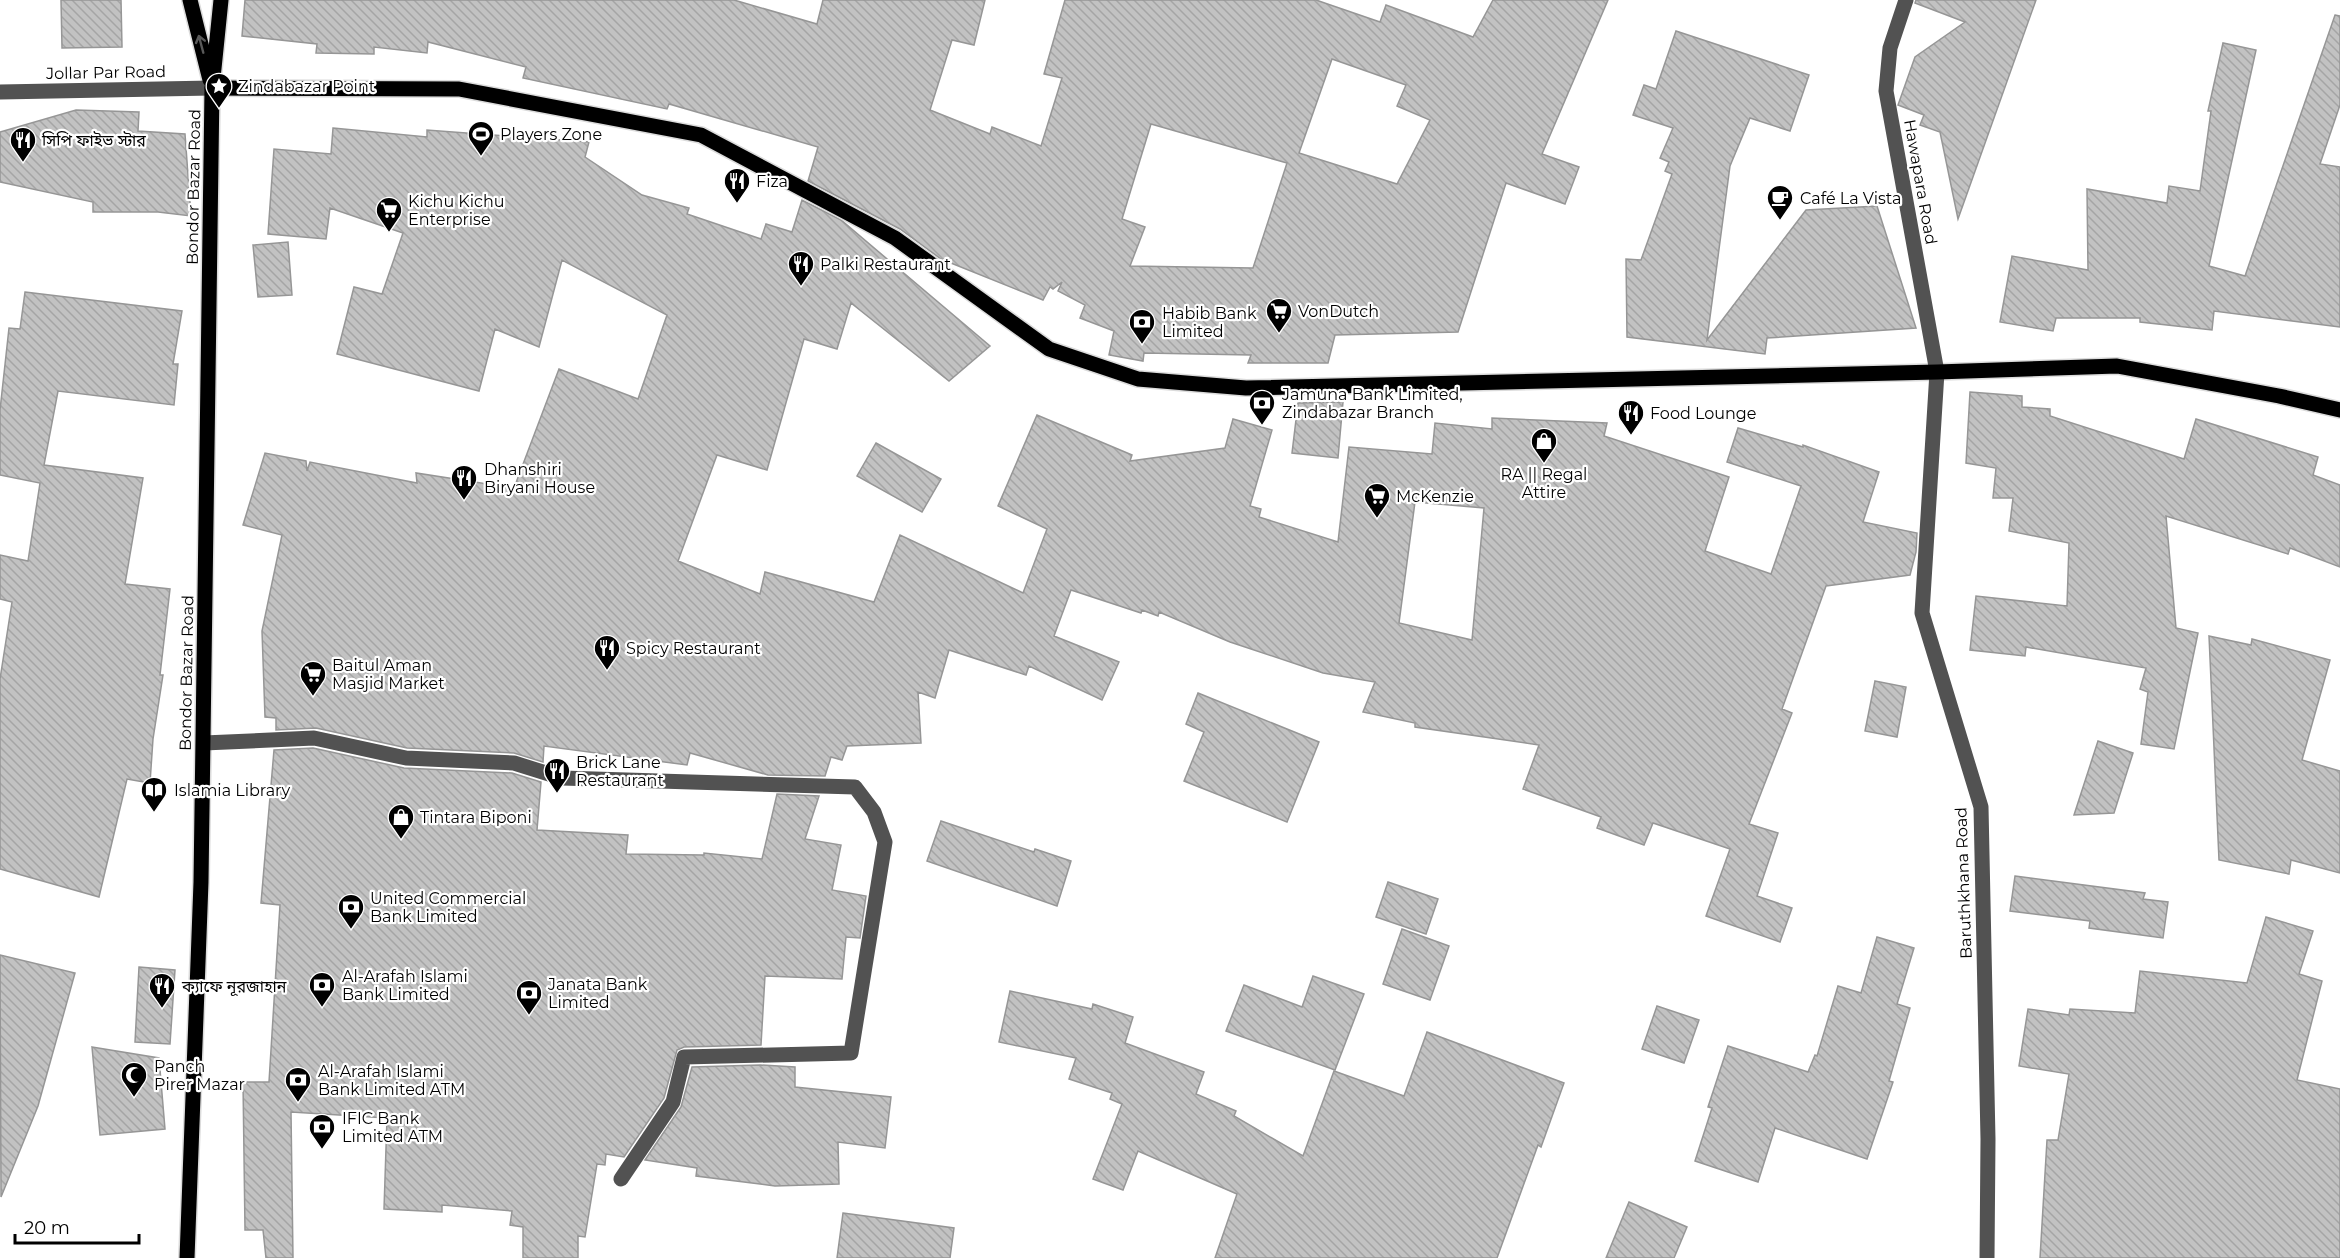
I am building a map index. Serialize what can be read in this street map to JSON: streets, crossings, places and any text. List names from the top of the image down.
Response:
{
  "streets": {
    "main road": ["Bondor Bazar Road"],
    "street": ["Jollar Par Road", "Hawapara Road", "Baruthkhana Road"]
  },
  "crossings": [
    ["Jollar Par Road", "Bondor Bazar Road"],
    ["Hawapara Road", "Baruthkhana Road"]
  ],
  "places": {
    "place": ["Zindabazar Point"],
    "sports": ["Players Zone"],
    "restaurant": [
      "সিপি ফাইভ স্টার",
      "Fiza",
      "Palki Restaurant",
      "Food Lounge",
      "Dhanshiri Biryani House",
      "Spicy Restaurant",
      "Brick Lane Restaurant",
      "ক্যাফে নূরজাহান"
    ],
    "cafe": ["Café La Vista"],
    "supermarket": [
      "Kichu Kichu Enterprise",
      "VonDutch",
      "McKenzie",
      "Baitul Aman Masjid Market"
    ],
    "bank": [
      "Habib Bank Limited",
      "Jamuna Bank Limited, Zindabazar Branch",
      "United Commercial Bank Limited",
      "Al-Arafah Islami Bank Limited",
      "Janata Bank Limited",
      "Al-Arafah Islami Bank Limited ATM",
      "IFIC Bank Limited ATM"
    ],
    "shop": ["RA || Regal Attire", "Tintara Biponi"],
    "library": ["Islamia Library"],
    "mosque": ["Panch Pirer Mazar"]
  },
  "scale_bar": "20 m"
}
